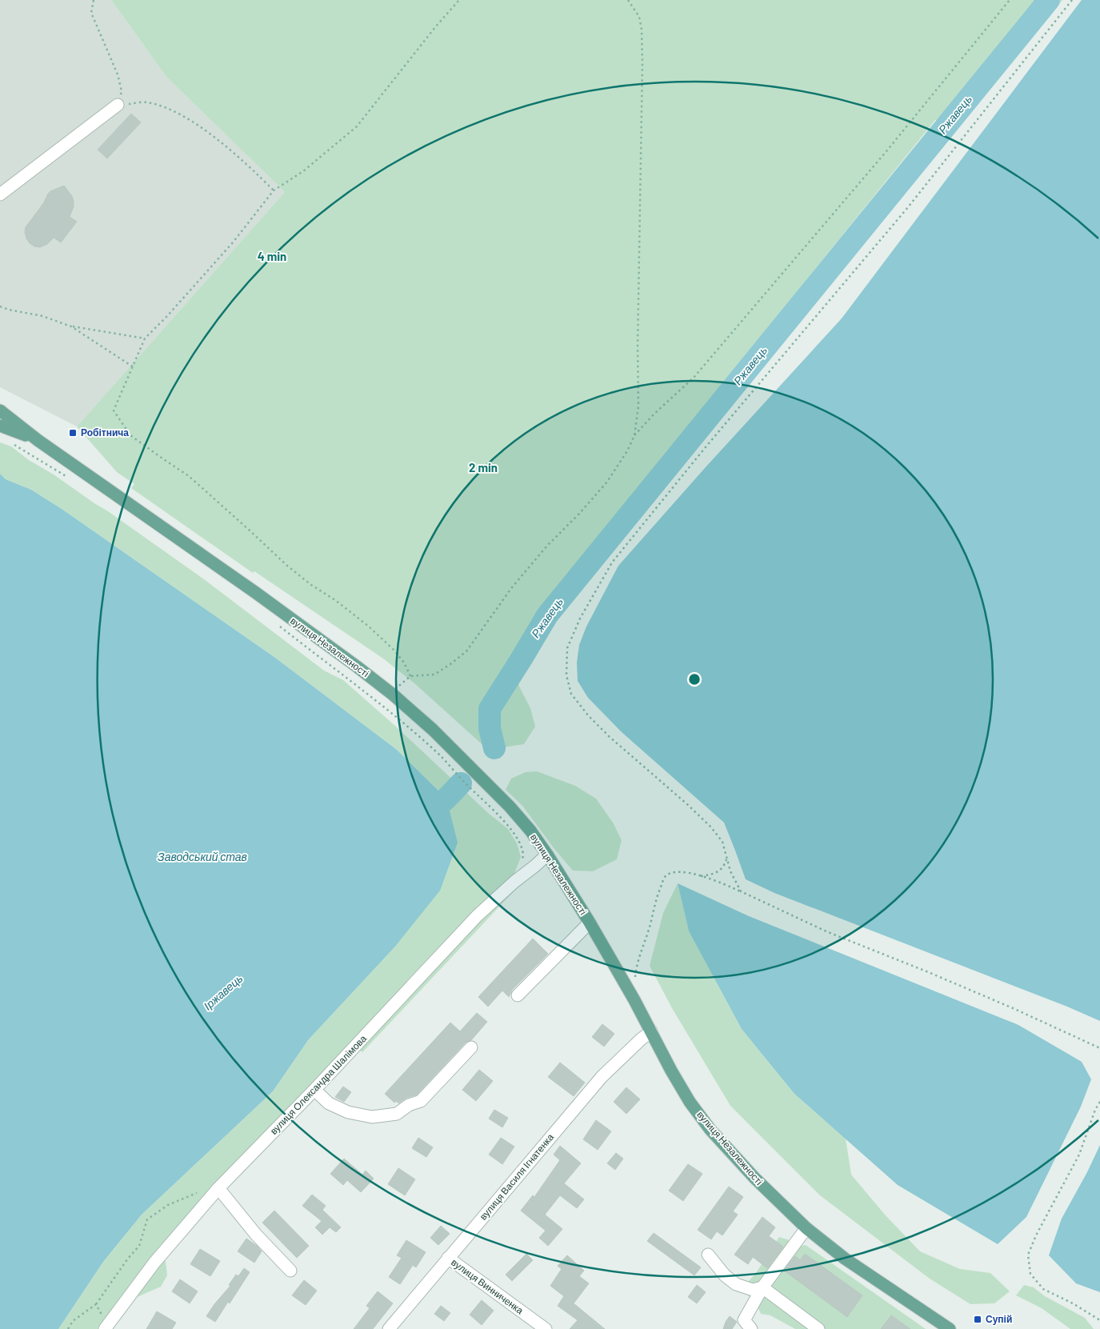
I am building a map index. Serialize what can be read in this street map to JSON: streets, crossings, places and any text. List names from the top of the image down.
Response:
{
  "streets": {
    "main road": ["вулиця Незалежності"],
    "street": ["вулиця Олександра Шалімова", "вулиця Василя Ігнатенка", "вулиця Винниченка"]
  },
  "crossings": [
    ["вулиця Незалежності", "вулиця Олександра Шалімова"],
    ["вулиця Незалежності", "вулиця Василя Ігнатенка"],
    ["вулиця Василя Ігнатенка", "вулиця Винниченка"]
  ],
  "water": ["Ржавець", "Заводський став", "Іржавець"],
  "places": {
    "transit": ["Робітнича", "Супій"]
  },
  "rings": ["4 min", "2 min"]
}
